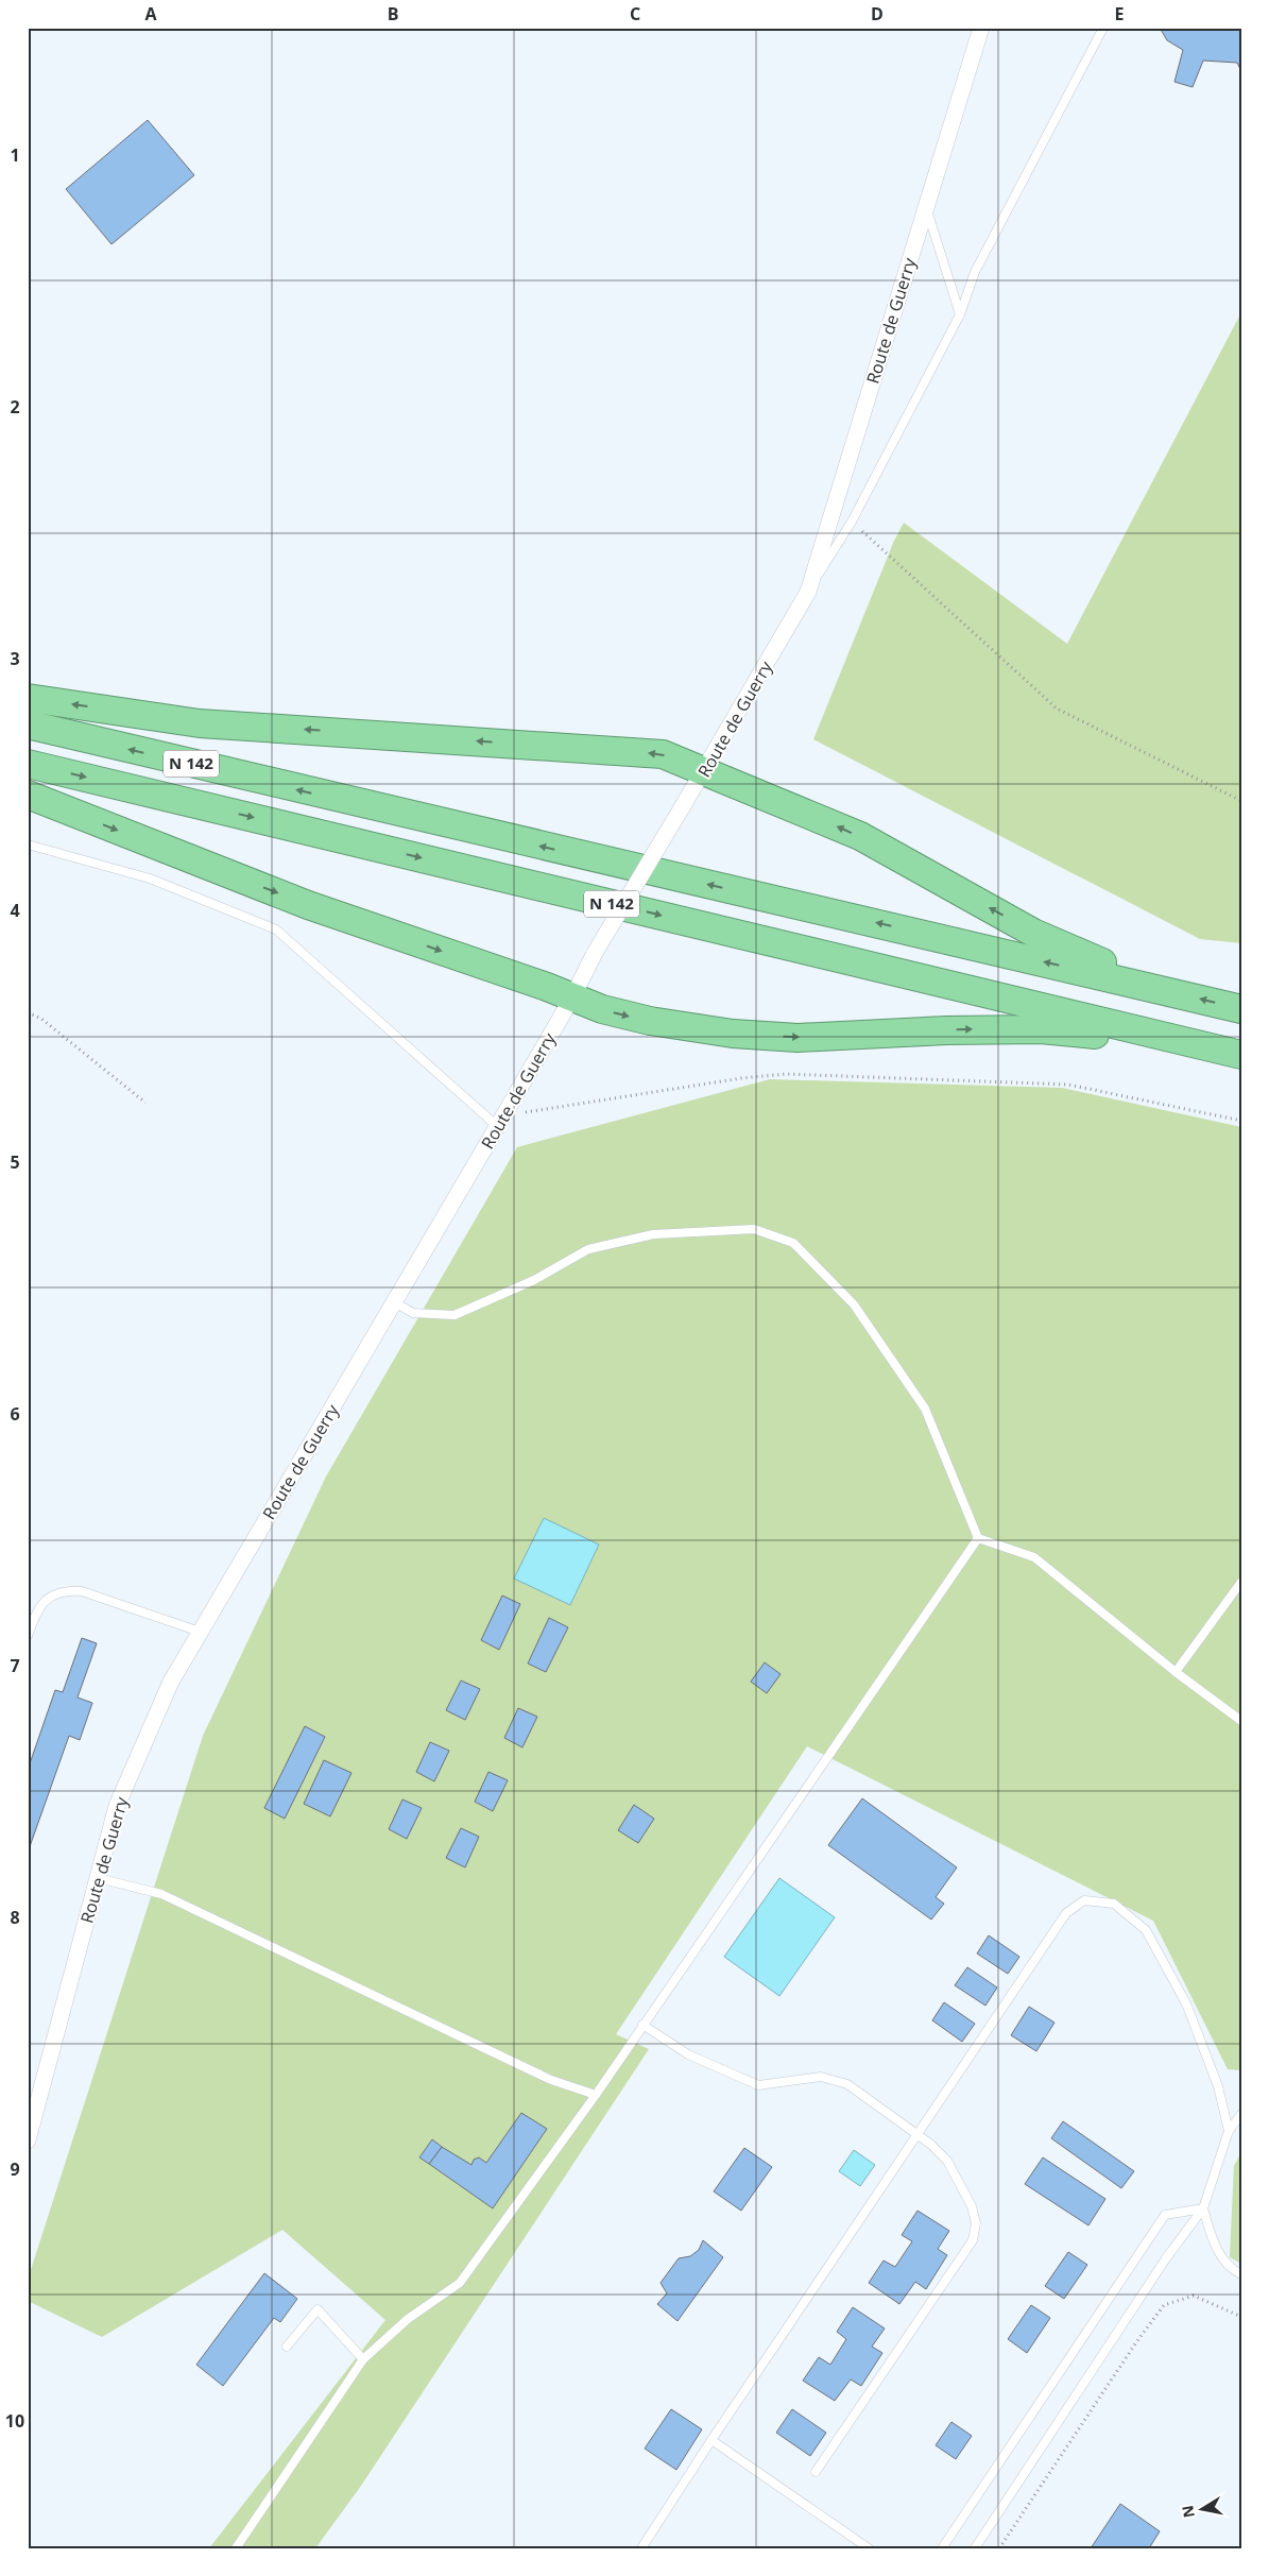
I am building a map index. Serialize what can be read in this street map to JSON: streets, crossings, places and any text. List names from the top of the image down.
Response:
{
  "streets": {
    "highway": ["N 142"],
    "street": ["Route de Guerry"]
  },
  "north": "left",
  "grid": {
    "columns": [
      "A",
      "B",
      "C",
      "D",
      "E"
    ],
    "rows": [
      "1",
      "2",
      "3",
      "4",
      "5",
      "6",
      "7",
      "8",
      "9",
      "10"
    ]
  }
}
